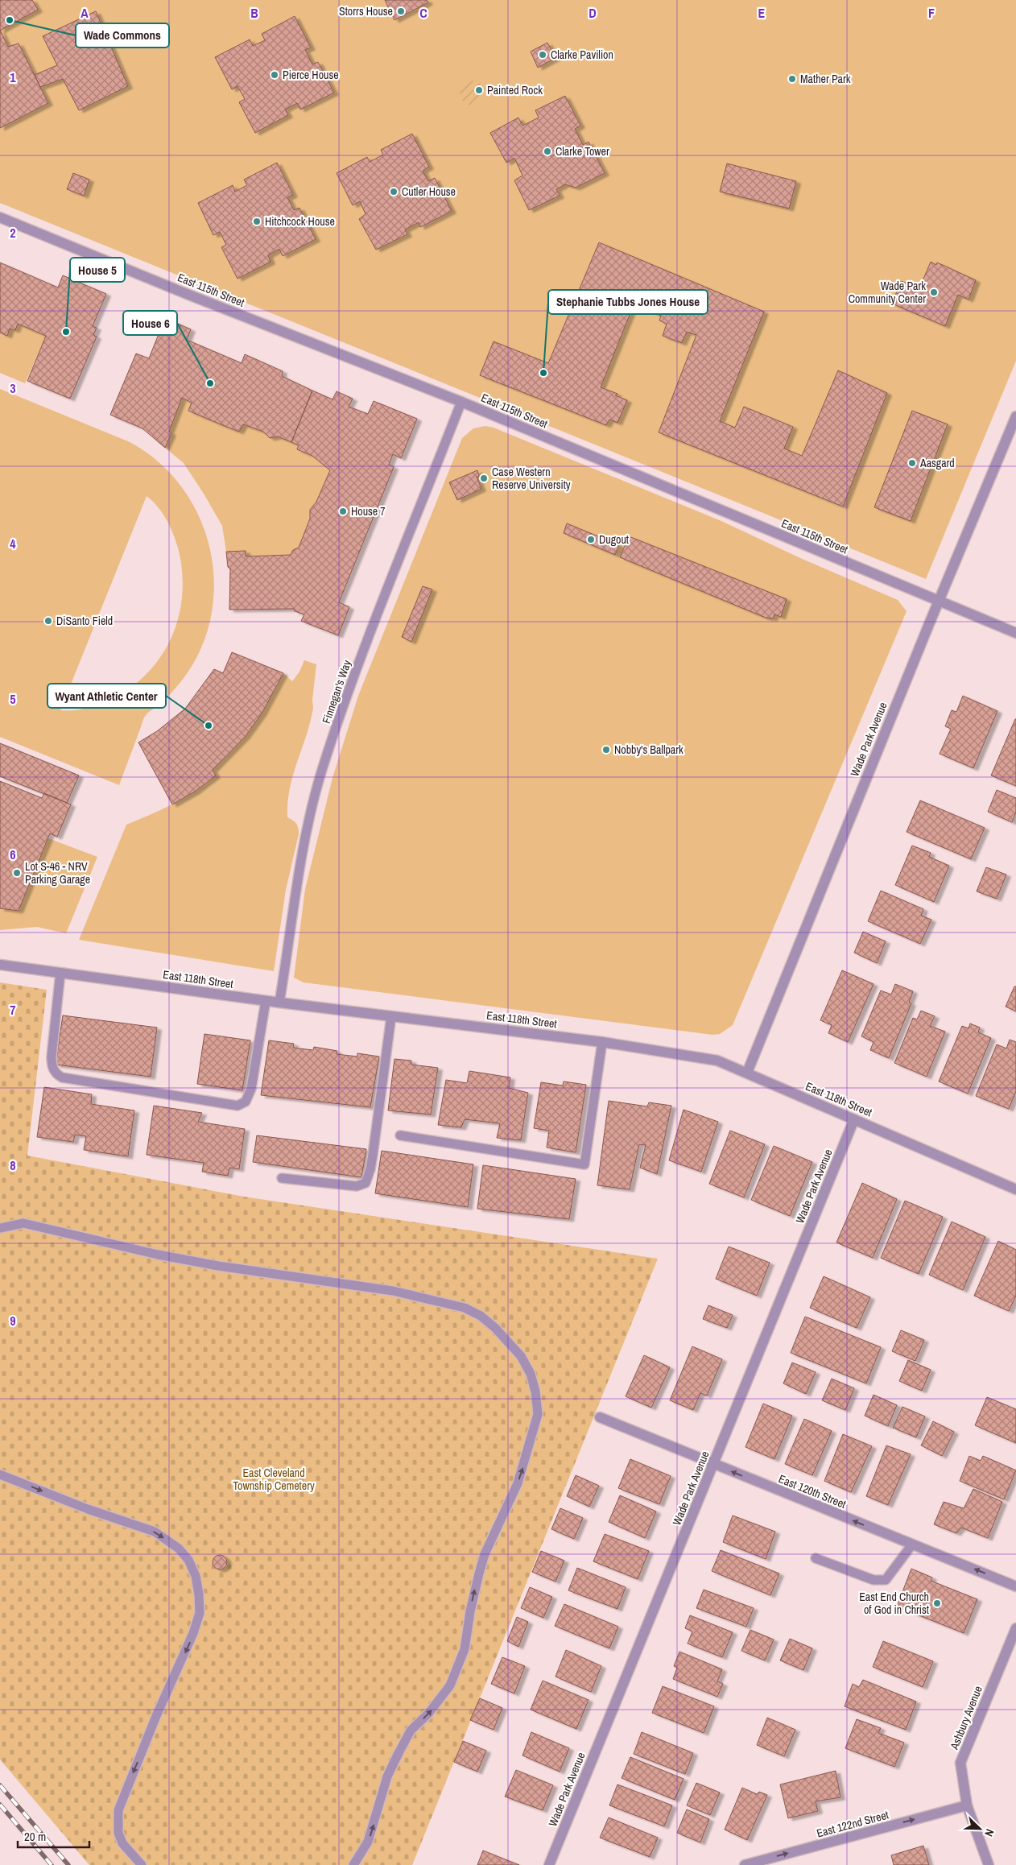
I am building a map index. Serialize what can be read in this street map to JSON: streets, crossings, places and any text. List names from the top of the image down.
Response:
{
  "streets": {
    "street": [
      "East 115th Street",
      "Wade Park Avenue",
      "East 118th Street",
      "East 120th Street",
      "Ashbury Avenue",
      "East 122nd Street"
    ],
    "lane": ["Finnegan's Way"]
  },
  "crossings": [
    ["East 115th Street", "Finnegan's Way"],
    ["East 115th Street", "Wade Park Avenue"],
    ["Finnegan's Way", "East 118th Street"],
    ["Wade Park Avenue", "East 118th Street"],
    ["Wade Park Avenue", "East 120th Street"],
    ["Ashbury Avenue", "East 122nd Street"]
  ],
  "one_way": ["East 120th Street", "East 122nd Street"],
  "parks": ["East Cleveland Township Cemetery"],
  "places": [
    "Storrs House",
    "Wade Commons",
    "Clarke Pavilion",
    "Pierce House",
    "Mather Park",
    "Painted Rock",
    "Clarke Tower",
    "Cutler House",
    "Hitchcock House",
    "Wade Park Community Center",
    "House 5",
    "Stephanie Tubbs Jones House",
    "House 6",
    "Aasgard",
    "Case Western Reserve University",
    "House 7",
    "Dugout",
    "DiSanto Field",
    "Wyant Athletic Center",
    "Nobby's Ballpark",
    "Lot S-46 - NRV Parking Garage",
    "East End Church of God in Christ"
  ],
  "scale_bar": "20 m",
  "north": "bottom right",
  "grid": {
    "columns": [
      "A",
      "B",
      "C",
      "D",
      "E",
      "F"
    ],
    "rows": [
      "1",
      "2",
      "3",
      "4",
      "5",
      "6",
      "7",
      "8",
      "9"
    ]
  }
}
